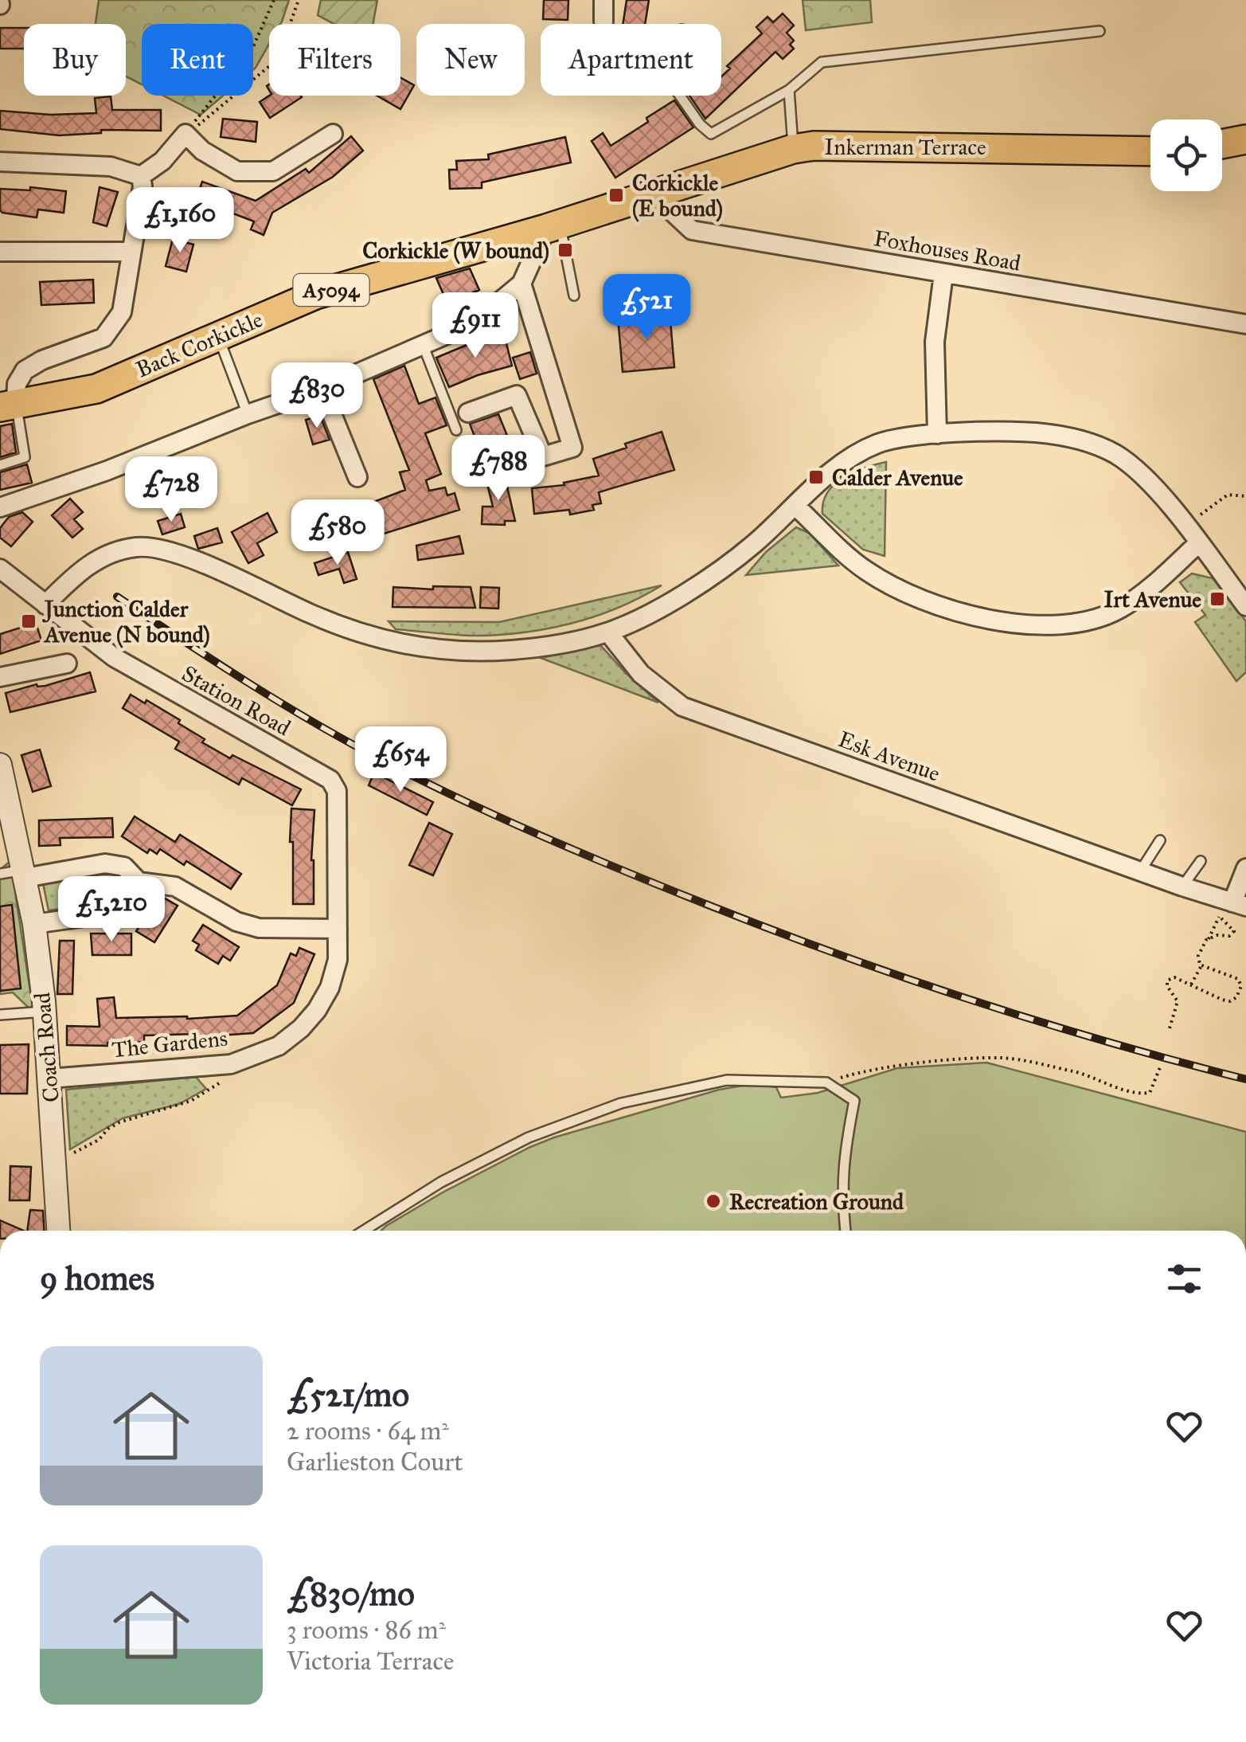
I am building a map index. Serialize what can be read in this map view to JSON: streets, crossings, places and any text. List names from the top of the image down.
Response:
{
  "streets": {
    "main road": ["Inkerman Terrace", "A5094", "Back Corkickle"],
    "street": [
      "Foxhouses Road",
      "Station Road",
      "Esk Avenue",
      "The Gardens",
      "Coach Road"
    ]
  },
  "crossings": [
    ["Inkerman Terrace", "Foxhouses Road"],
    ["Inkerman Terrace", "Back Corkickle"],
    ["Foxhouses Road", "Back Corkickle"],
    ["Station Road", "The Gardens"],
    ["The Gardens", "Coach Road"]
  ],
  "places": {
    "transit": [
      "Corkickle (E bound)",
      "Corkickle (W bound)",
      "Calder Avenue",
      "Irt Avenue",
      "Junction Calder Avenue (N bound)"
    ],
    "other": ["Recreation Ground"]
  },
  "page": {
    "chip": [
      "Buy",
      "Rent",
      "Filters",
      "New",
      "Apartment"
    ],
    "price": [
      "£1,160",
      "£521",
      "£911",
      "£830",
      "£788",
      "£728",
      "£580",
      "£654",
      "£1,210"
    ],
    "heading": "9 homes",
    "list": [
      {
        "name": "£521/mo",
        "note": "2 rooms · 64 m² · Garlieston Court"
      },
      {
        "name": "£830/mo",
        "note": "3 rooms · 86 m² · Victoria Terrace"
      }
    ]
  }
}
